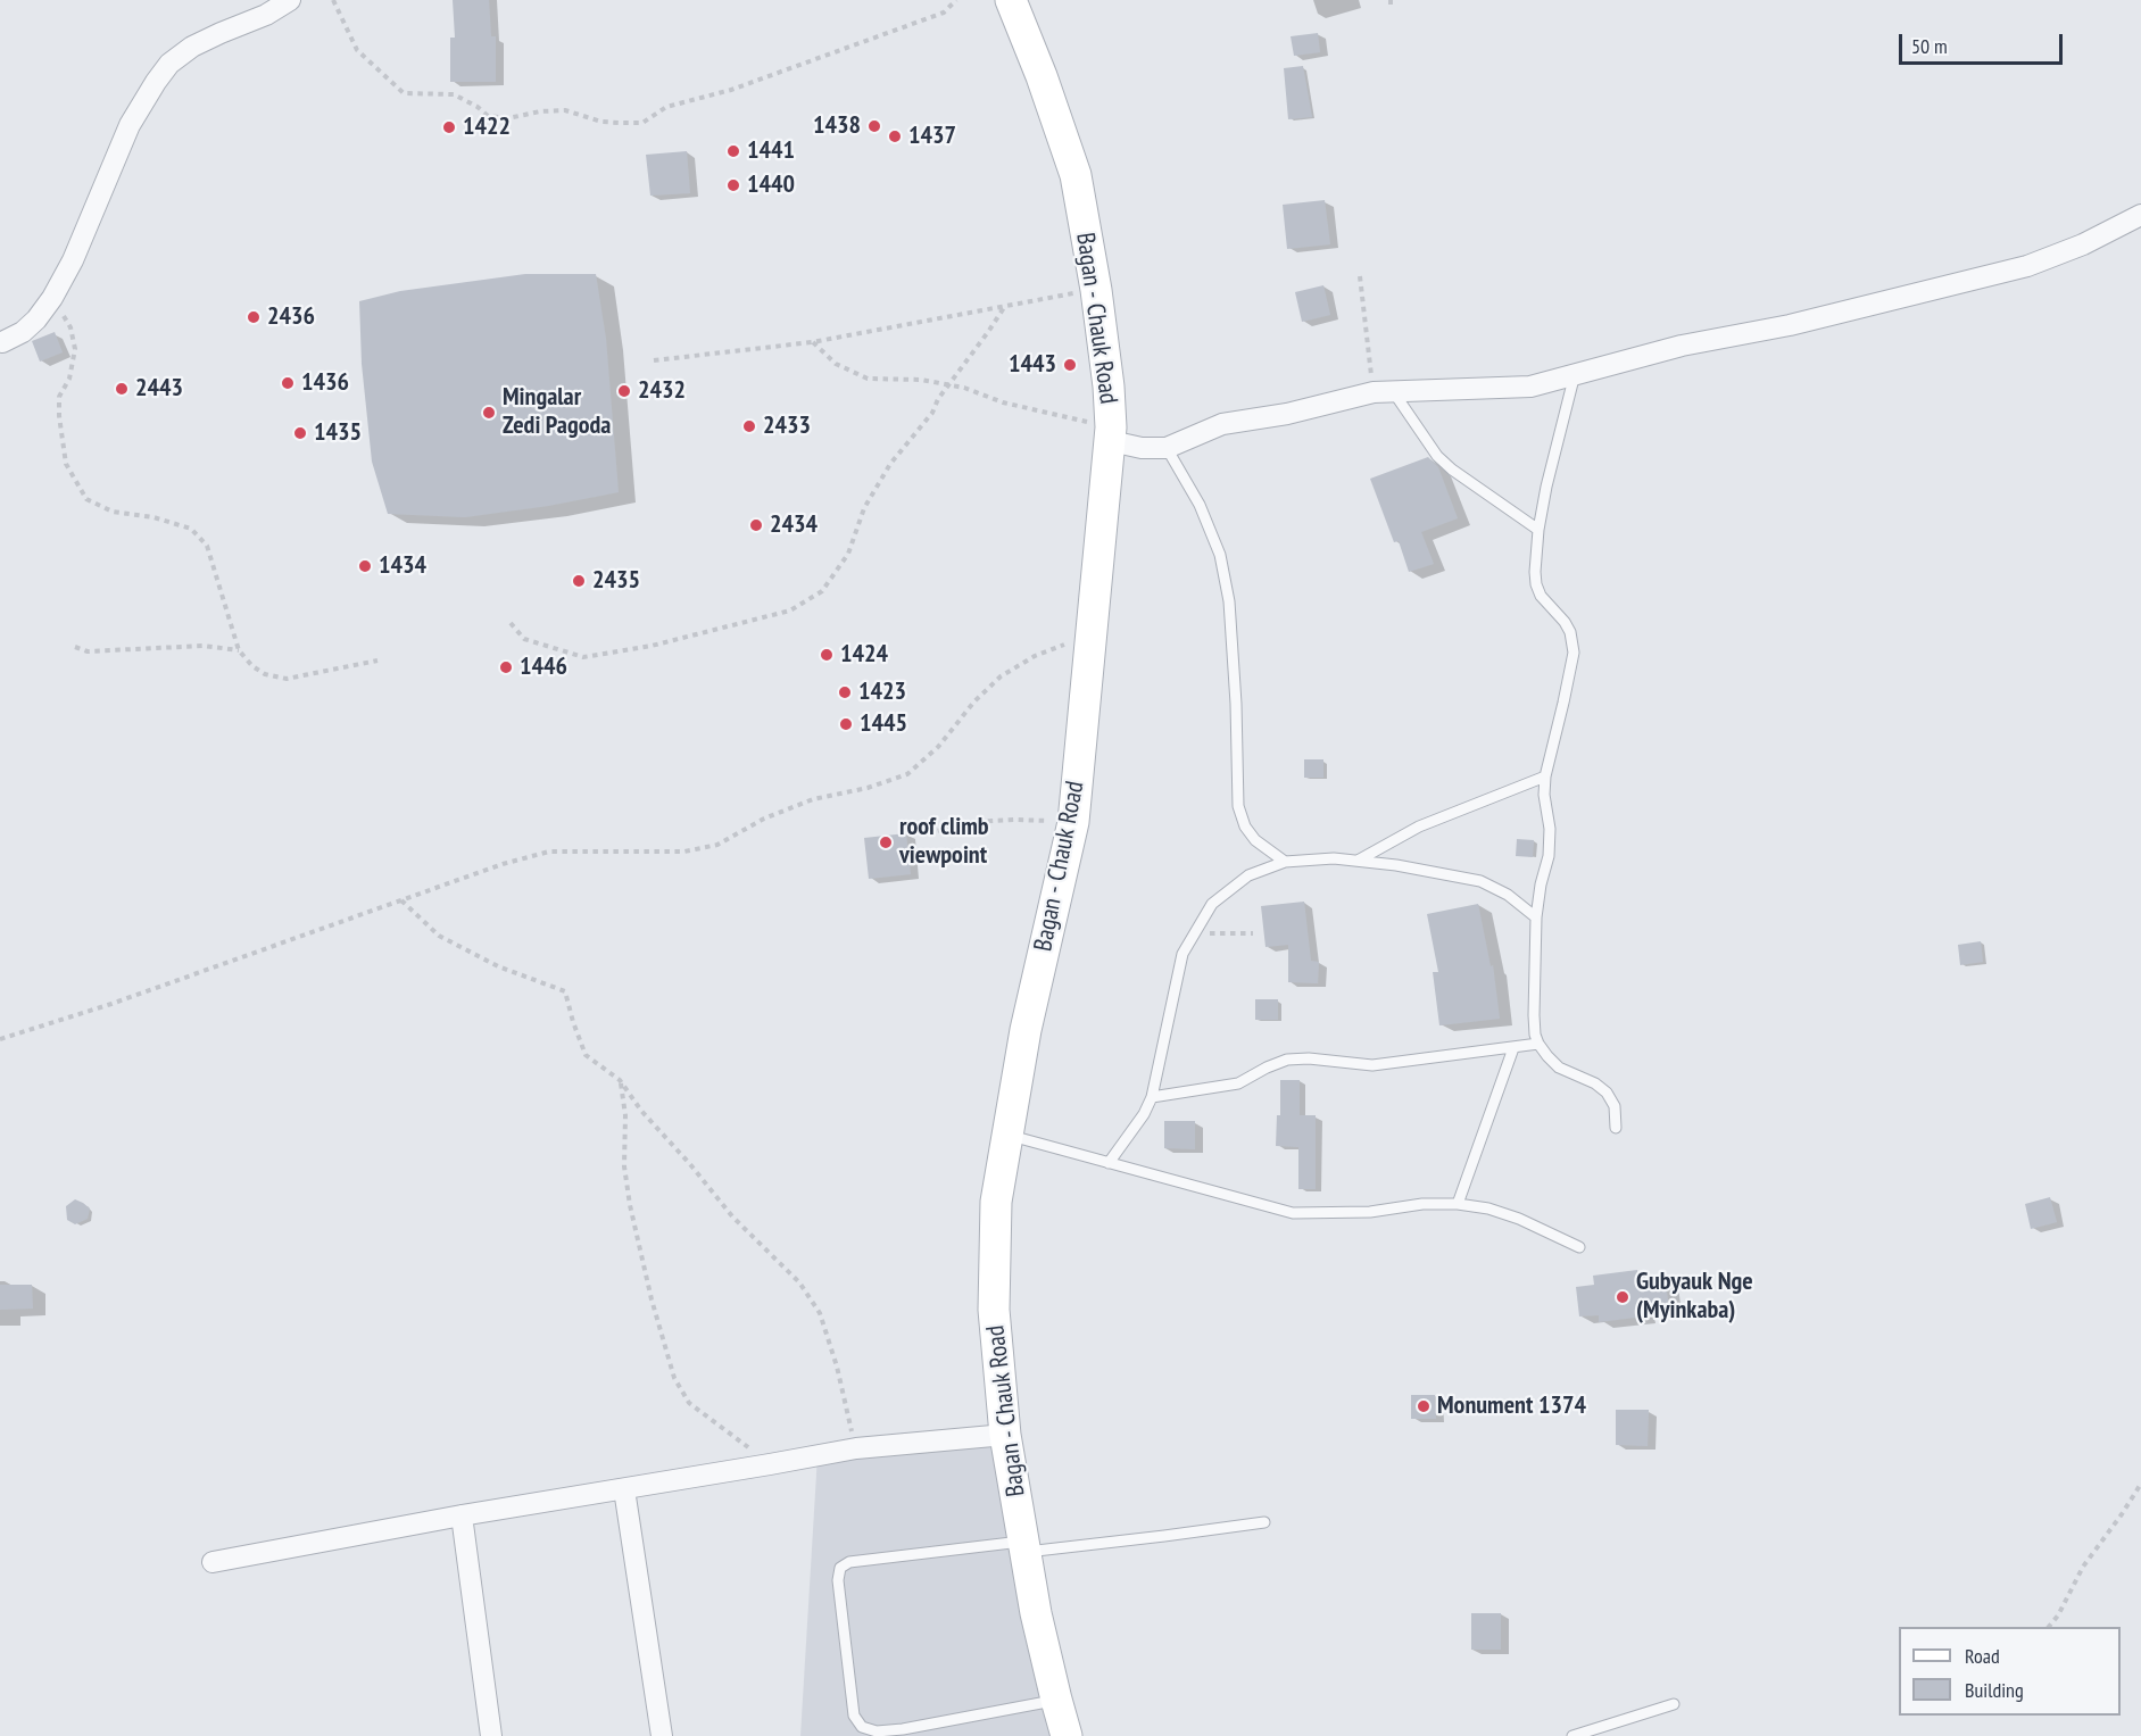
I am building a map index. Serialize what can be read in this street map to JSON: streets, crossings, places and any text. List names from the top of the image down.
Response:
{
  "streets": {
    "main road": ["Bagan - Chauk Road"]
  },
  "places": [
    "1438",
    "1422",
    "1437",
    "1441",
    "1440",
    "2436",
    "1443",
    "1436",
    "2443",
    "2432",
    "Mingalar Zedi Pagoda",
    "2433",
    "1435",
    "2434",
    "1434",
    "2435",
    "1424",
    "1446",
    "1423",
    "1445",
    "roof climb viewpoint",
    "Gubyauk Nge (Myinkaba)",
    "Monument 1374"
  ],
  "legend": ["Road", "Building"],
  "scale_bar": "50 m"
}
